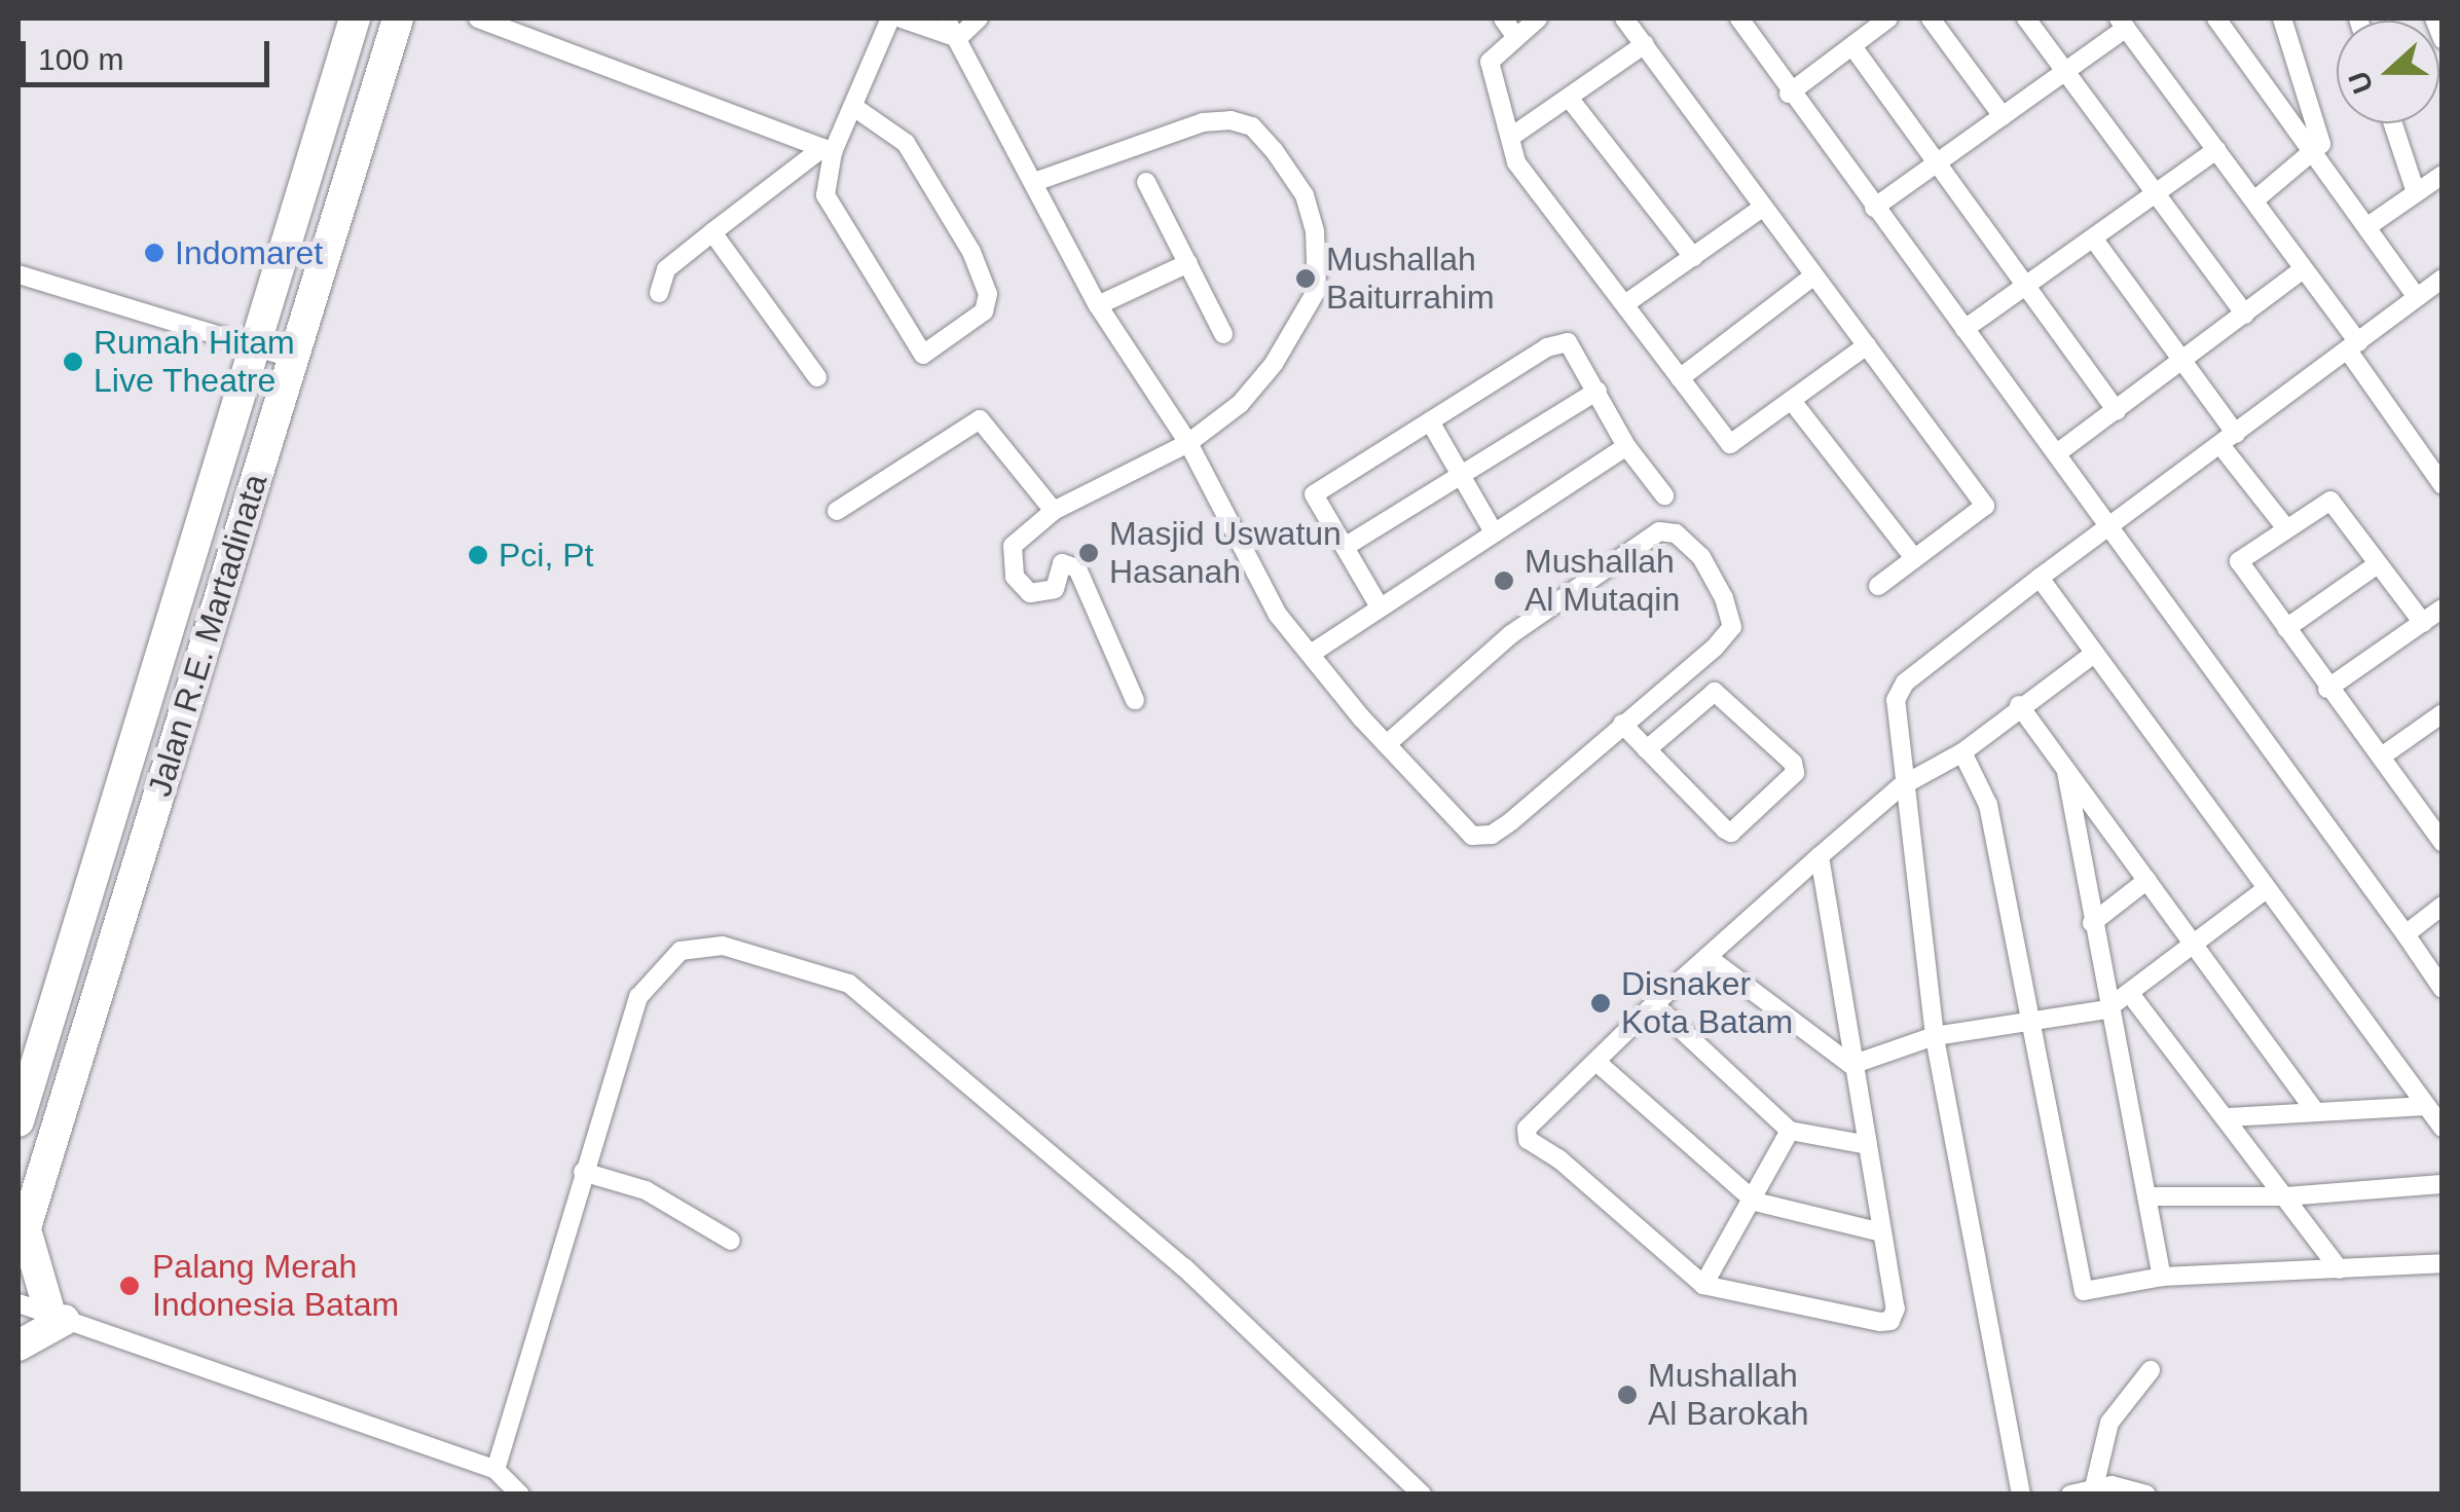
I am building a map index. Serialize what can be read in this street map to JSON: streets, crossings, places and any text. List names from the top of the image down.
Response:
{
  "streets": {
    "highway": ["Jalan R.E. Martadinata"]
  },
  "places": [
    "Indomaret",
    "Mushallah Baiturrahim",
    "Rumah Hitam Live Theatre",
    "Masjid Uswatun Hasanah",
    "Pci, Pt",
    "Mushallah Al Mutaqin",
    "Disnaker Kota Batam",
    "Palang Merah Indonesia Batam",
    "Mushallah Al Barokah"
  ],
  "scale_bar": "100 m",
  "north": "left"
}
